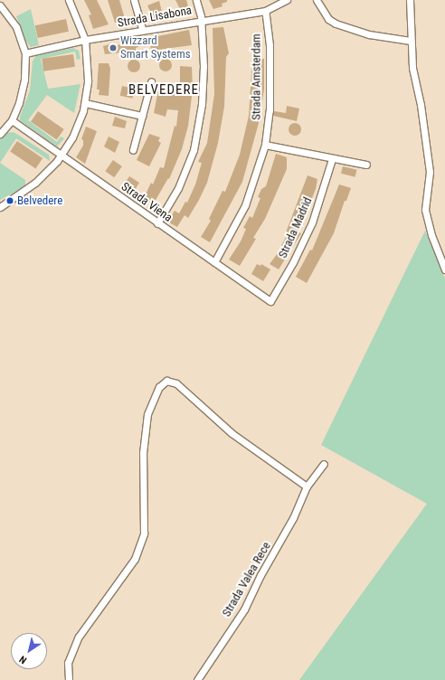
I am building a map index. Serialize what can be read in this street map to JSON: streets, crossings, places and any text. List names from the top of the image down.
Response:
{
  "streets": {
    "street": [
      "Strada Lisabona",
      "Strada Amsterdam",
      "Strada Viena",
      "Strada Madrid",
      "Strada Valea Rece"
    ]
  },
  "crossings": [
    ["Strada Lisabona", "Strada Amsterdam"],
    ["Strada Amsterdam", "Strada Viena"],
    ["Strada Viena", "Strada Madrid"]
  ],
  "districts": ["BELVEDERE"],
  "places": ["Wizzard Smart Systems", "Belvedere"],
  "north": "bottom left"
}
